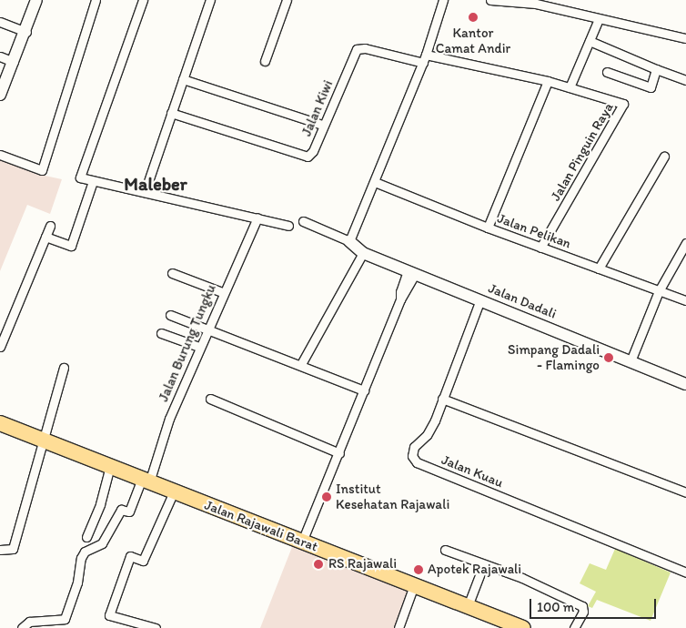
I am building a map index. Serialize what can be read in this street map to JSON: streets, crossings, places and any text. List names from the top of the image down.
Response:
{
  "streets": {
    "highway": ["Jalan Rajawali Barat"],
    "street": [
      "Jalan Kiwi",
      "Jalan Pinguin Raya",
      "Jalan Pelikan",
      "Jalan Dadali",
      "Jalan Burung Tungku",
      "Jalan Kuau"
    ]
  },
  "crossings": [
    ["Jalan Kiwi", "Jalan Pinguin Raya"],
    ["Jalan Pinguin Raya", "Jalan Pelikan"],
    ["Jalan Dadali", "Jalan Kuau"],
    ["Jalan Burung Tungku", "Jalan Rajawali Barat"]
  ],
  "districts": ["Maleber"],
  "places": [
    "Kantor Camat Andir",
    "Simpang Dadali - Flamingo",
    "Institut Kesehatan Rajawali",
    "RS Rajawali",
    "Apotek Rajawali"
  ],
  "scale_bar": "100 m"
}
